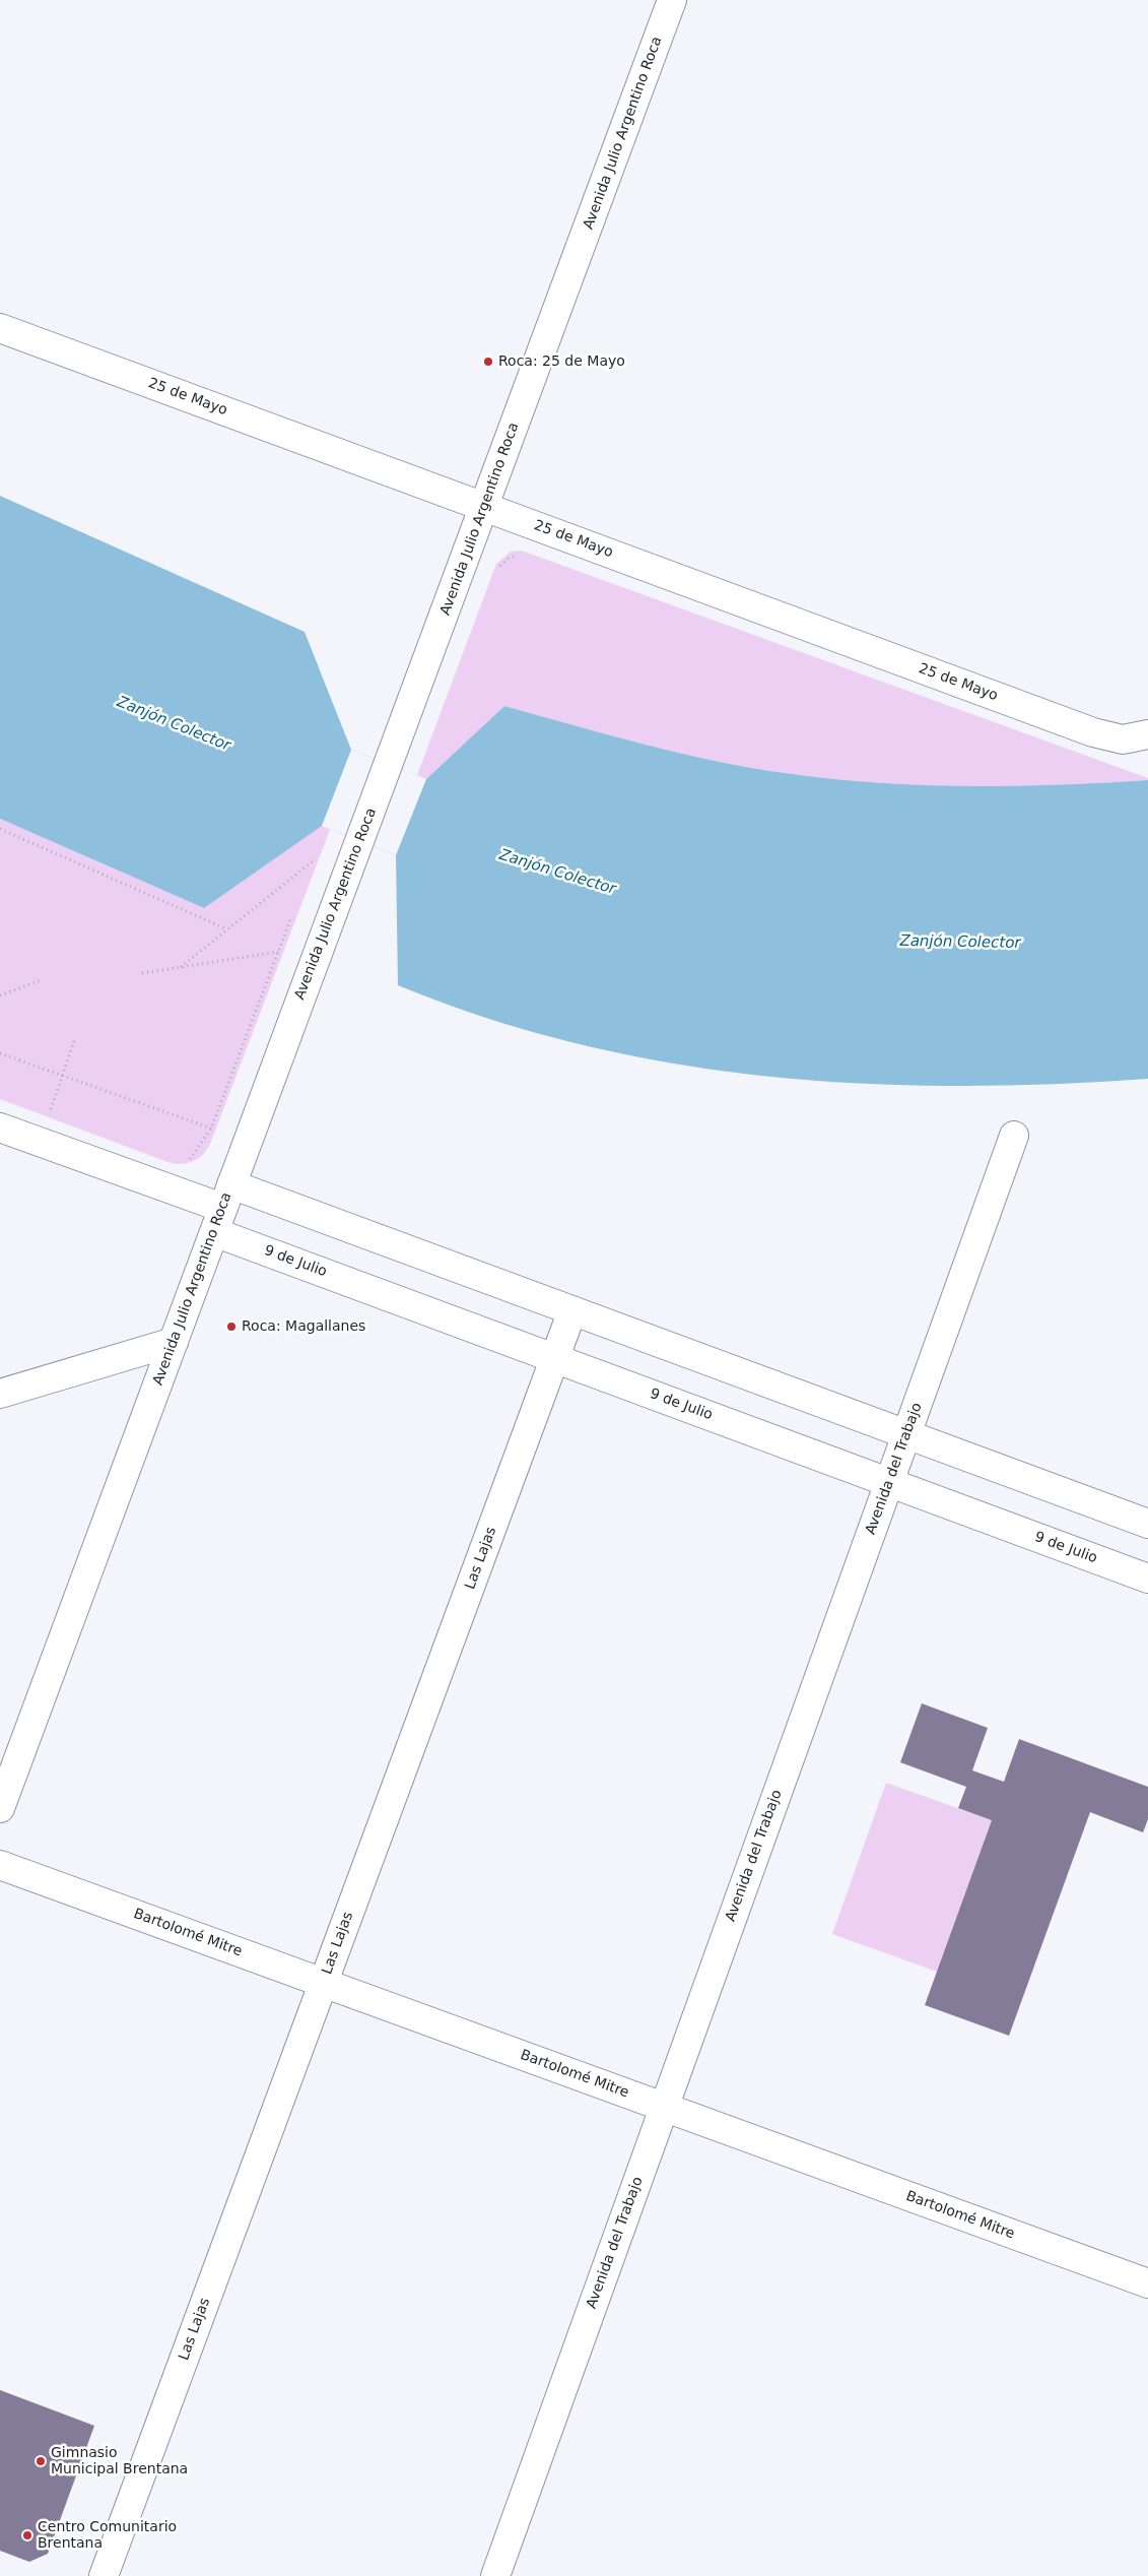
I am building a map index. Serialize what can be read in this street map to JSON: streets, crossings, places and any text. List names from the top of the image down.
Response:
{
  "streets": {
    "street": [
      "Avenida Julio Argentino Roca",
      "25 de Mayo",
      "9 de Julio",
      "Avenida del Trabajo",
      "Las Lajas",
      "Bartolomé Mitre"
    ]
  },
  "crossings": [
    ["Avenida Julio Argentino Roca", "25 de Mayo"],
    ["Avenida Julio Argentino Roca", "9 de Julio"],
    ["9 de Julio", "Avenida del Trabajo"],
    ["9 de Julio", "Las Lajas"],
    ["Avenida del Trabajo", "Bartolomé Mitre"],
    ["Las Lajas", "Bartolomé Mitre"]
  ],
  "water": ["Zanjón Colector"],
  "places": [
    "Roca: 25 de Mayo",
    "Roca: Magallanes",
    "Gimnasio Municipal Brentana",
    "Centro Comunitario Brentana"
  ]
}
